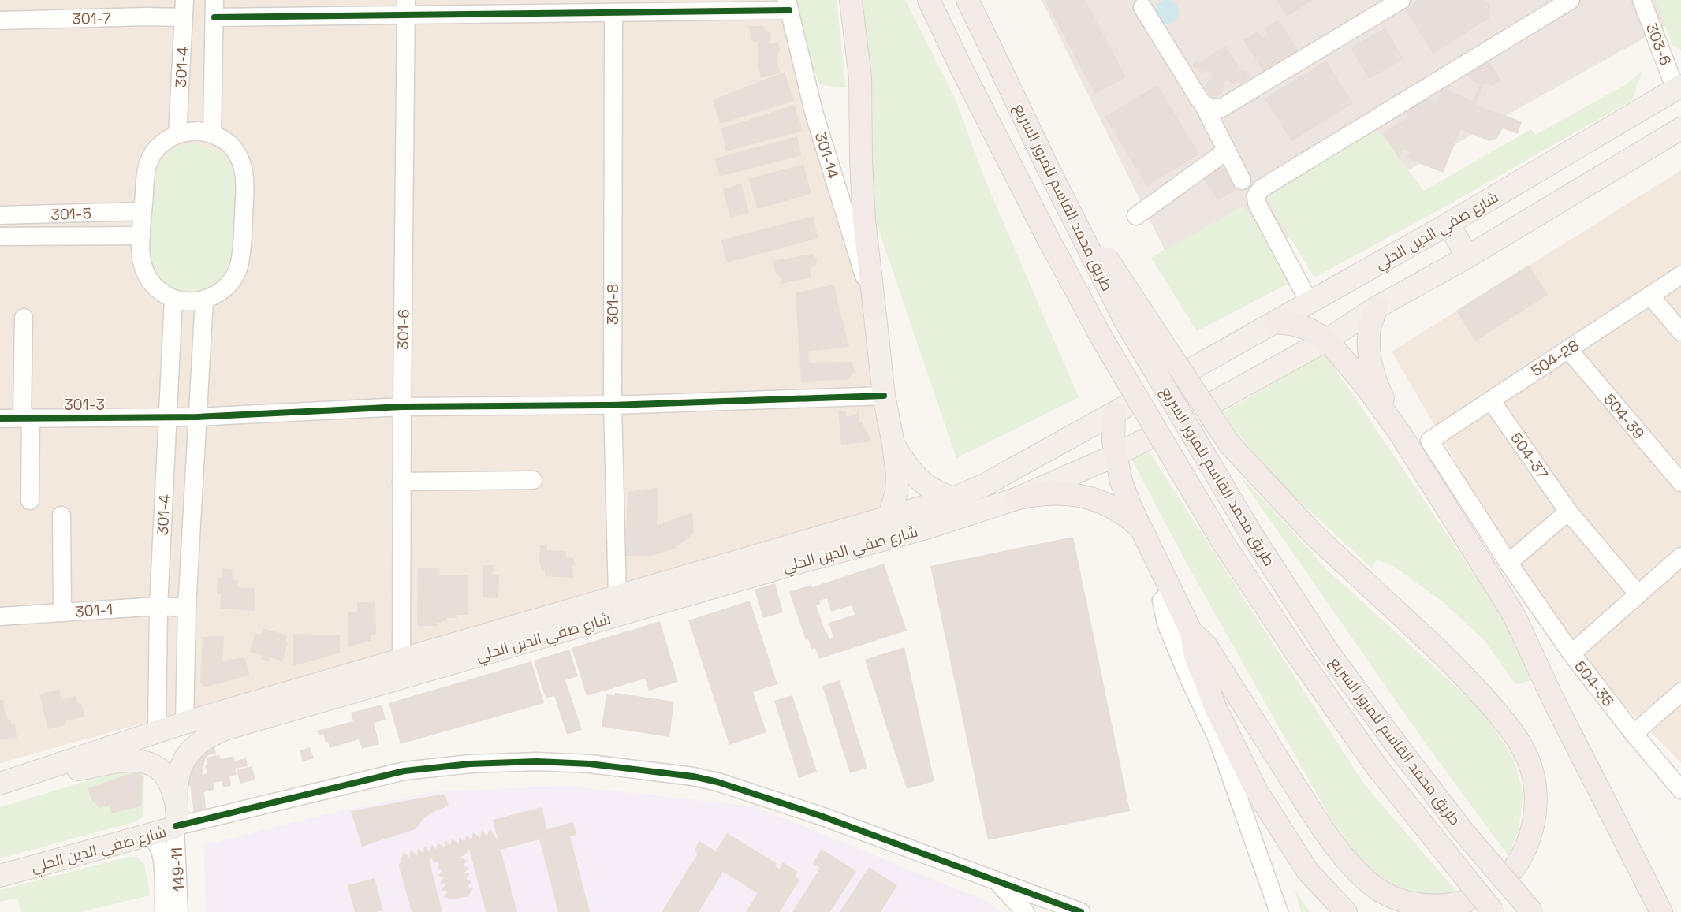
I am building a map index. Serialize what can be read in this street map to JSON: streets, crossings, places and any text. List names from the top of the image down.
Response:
{
  "streets": {
    "highway": ["طريق محمد القاسم للمرور السريع"],
    "main road": ["شارع صفي الدين الحلي"],
    "street": [
      "301-7",
      "303-6",
      "301-4",
      "301-14",
      "301-5",
      "301-8",
      "301-6",
      "504-28",
      "301-3",
      "504-39",
      "504-37",
      "301-1",
      "504-35",
      "149-11"
    ]
  },
  "crossings": [
    ["301-7", "301-4"],
    ["303-6", "شارع صفي الدين الحلي"],
    ["301-4", "شارع صفي الدين الحلي"],
    ["301-4", "301-3"],
    ["301-4", "301-1"],
    ["شارع صفي الدين الحلي", "301-8"],
    ["شارع صفي الدين الحلي", "301-6"],
    ["شارع صفي الدين الحلي", "149-11"],
    ["301-8", "301-3"],
    ["301-6", "301-3"],
    ["504-28", "504-39"],
    ["504-28", "504-37"],
    ["504-37", "504-35"]
  ]
}
